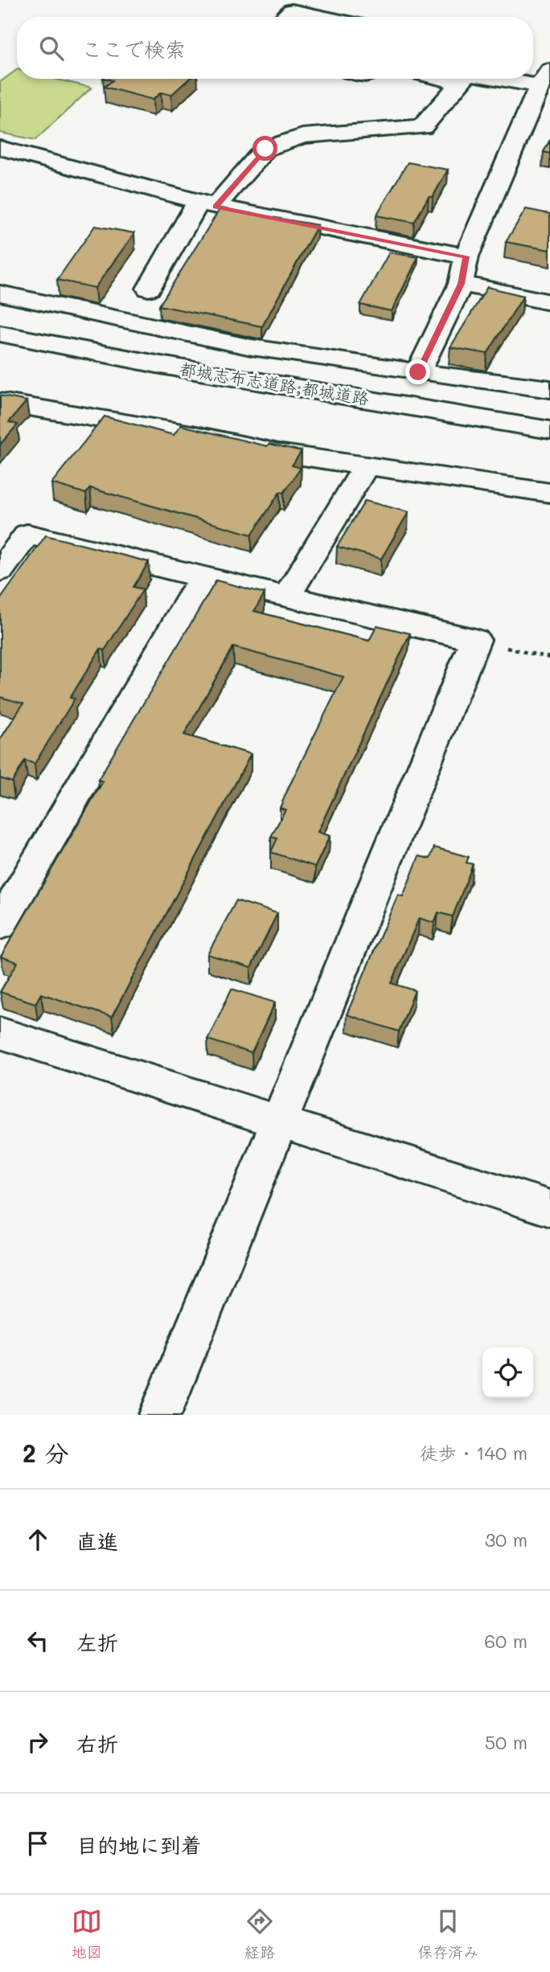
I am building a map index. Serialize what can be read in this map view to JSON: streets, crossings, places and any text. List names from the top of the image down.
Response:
{
  "streets": {
    "main road": ["都城志布志道路;都城道路"]
  },
  "page": {
    "search": "ここで検索",
    "heading": ["2 分", "徒歩 · 140 m"],
    "list": [
      ["直進", "30 m"],
      ["左折", "60 m"],
      ["右折", "50 m"],
      "目的地に到着"
    ],
    "nav": ["地図", "経路", "保存済み"]
  }
}
